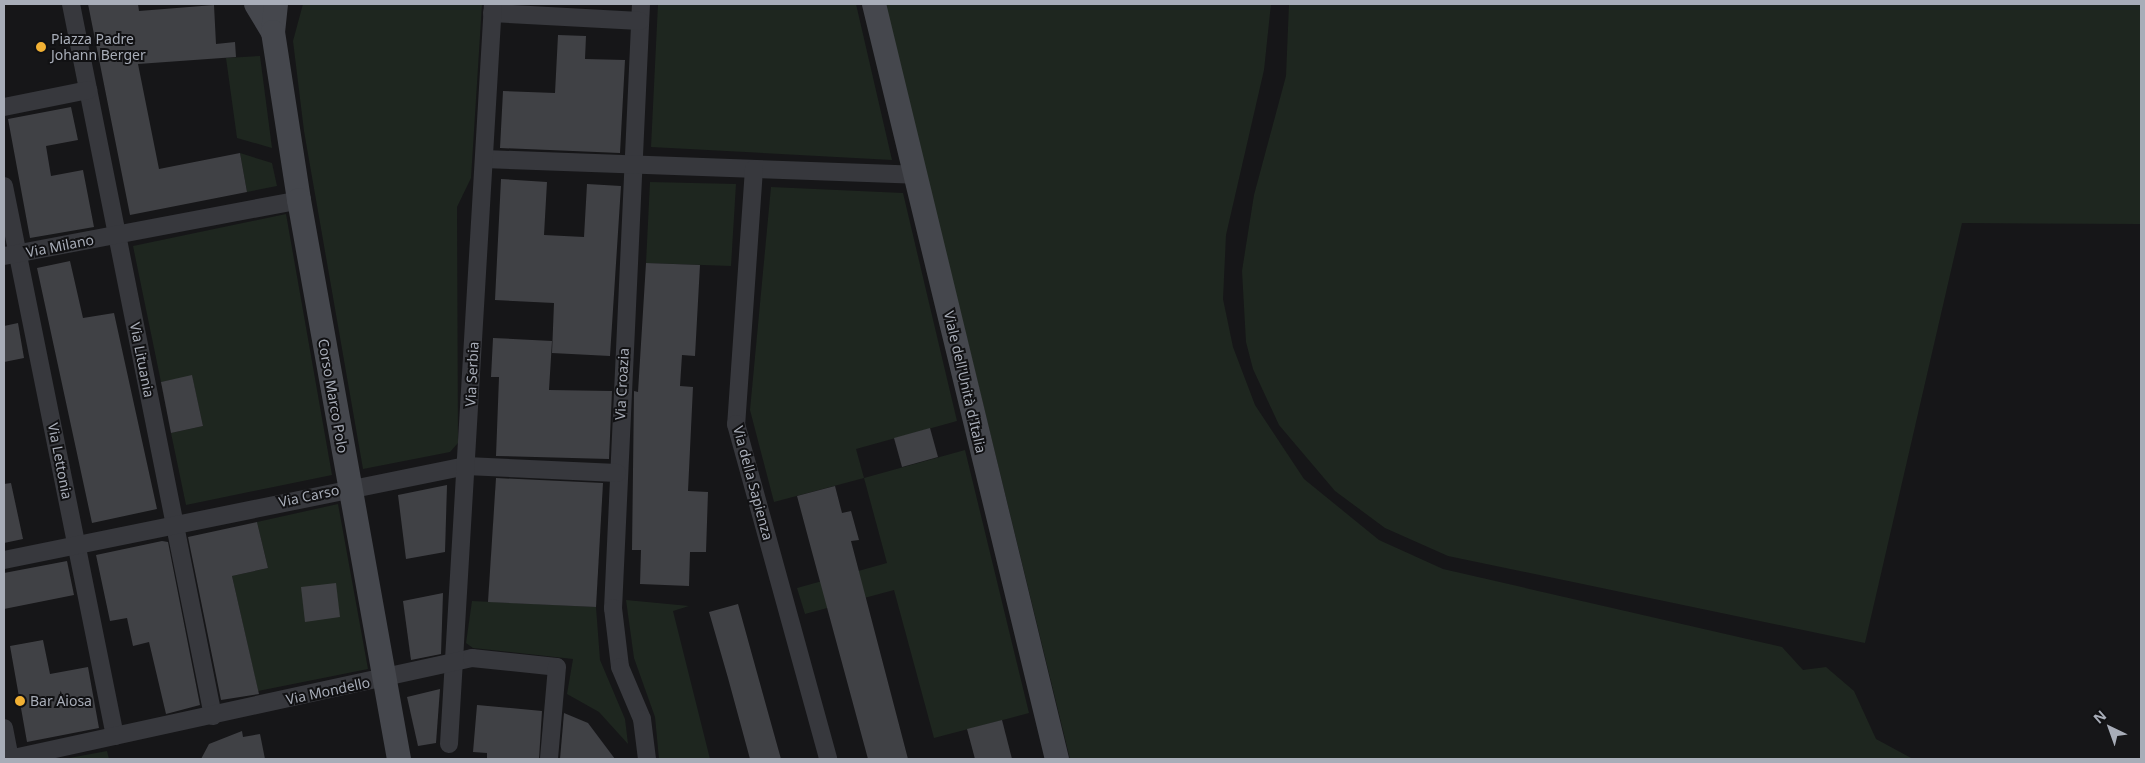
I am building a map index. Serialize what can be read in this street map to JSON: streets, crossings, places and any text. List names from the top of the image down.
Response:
{
  "streets": {
    "street": [
      "Via Milano",
      "Via Lituania",
      "Via Serbia",
      "Viale dell'Unità d'Italia",
      "Via Croazia",
      "Corso Marco Polo",
      "Via Lettonia",
      "Via della Sapienza",
      "Via Carso",
      "Via Mondello"
    ]
  },
  "crossings": [
    ["Via Milano", "Via Lituania"],
    ["Via Milano", "Corso Marco Polo"],
    ["Via Milano", "Via Lettonia"],
    ["Via Lituania", "Via Carso"],
    ["Via Lituania", "Via Mondello"],
    ["Via Serbia", "Via Carso"],
    ["Via Serbia", "Via Mondello"],
    ["Via Croazia", "Via Carso"],
    ["Corso Marco Polo", "Via Carso"],
    ["Corso Marco Polo", "Via Mondello"],
    ["Via Lettonia", "Via Carso"],
    ["Via Lettonia", "Via Mondello"]
  ],
  "places": ["Piazza Padre Johann Berger", "Bar Aiosa"],
  "north": "top left"
}
